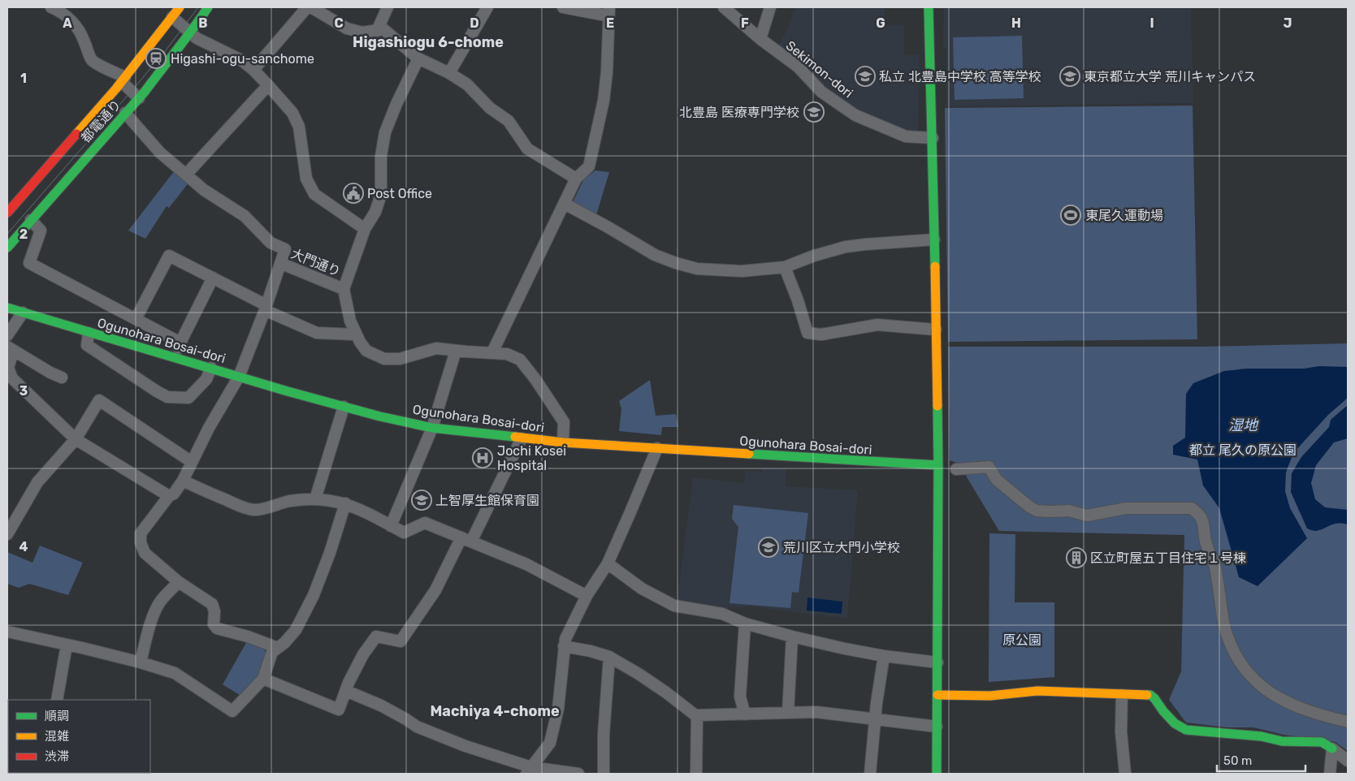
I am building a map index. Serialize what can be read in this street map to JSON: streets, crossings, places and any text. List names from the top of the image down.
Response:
{
  "streets": {
    "street": [
      "Sekimon-dori",
      "都電通り",
      "大門通り",
      "Ogunohara Bosai-dori"
    ]
  },
  "crossings": [
    ["都電通り", "大門通り"],
    ["大門通り", "Ogunohara Bosai-dori"]
  ],
  "districts": ["Higashiogu 6-chome", "Machiya 4-chome"],
  "water": ["湿地"],
  "parks": ["都立 尾久の原公園", "原公園"],
  "places": {
    "station": ["Higashi-ogu-sanchome"],
    "school or university": [
      "私立 北豊島中学校 高等学校",
      "東京都立大学 荒川キャンパス",
      "北豊島 医療専門学校",
      "上智厚生館保育園",
      "荒川区立大門小学校"
    ],
    "public building": ["Post Office"],
    "sports": ["東尾久運動場"],
    "hospital": ["Jochi Kosei Hospital"],
    "building": ["区立町屋五丁目住宅１号棟"]
  },
  "legend": ["順調", "混雑", "渋滞"],
  "scale_bar": "50 m",
  "grid": {
    "columns": [
      "A",
      "B",
      "C",
      "D",
      "E",
      "F",
      "G",
      "H",
      "I",
      "J"
    ],
    "rows": [
      "1",
      "2",
      "3",
      "4"
    ]
  }
}
